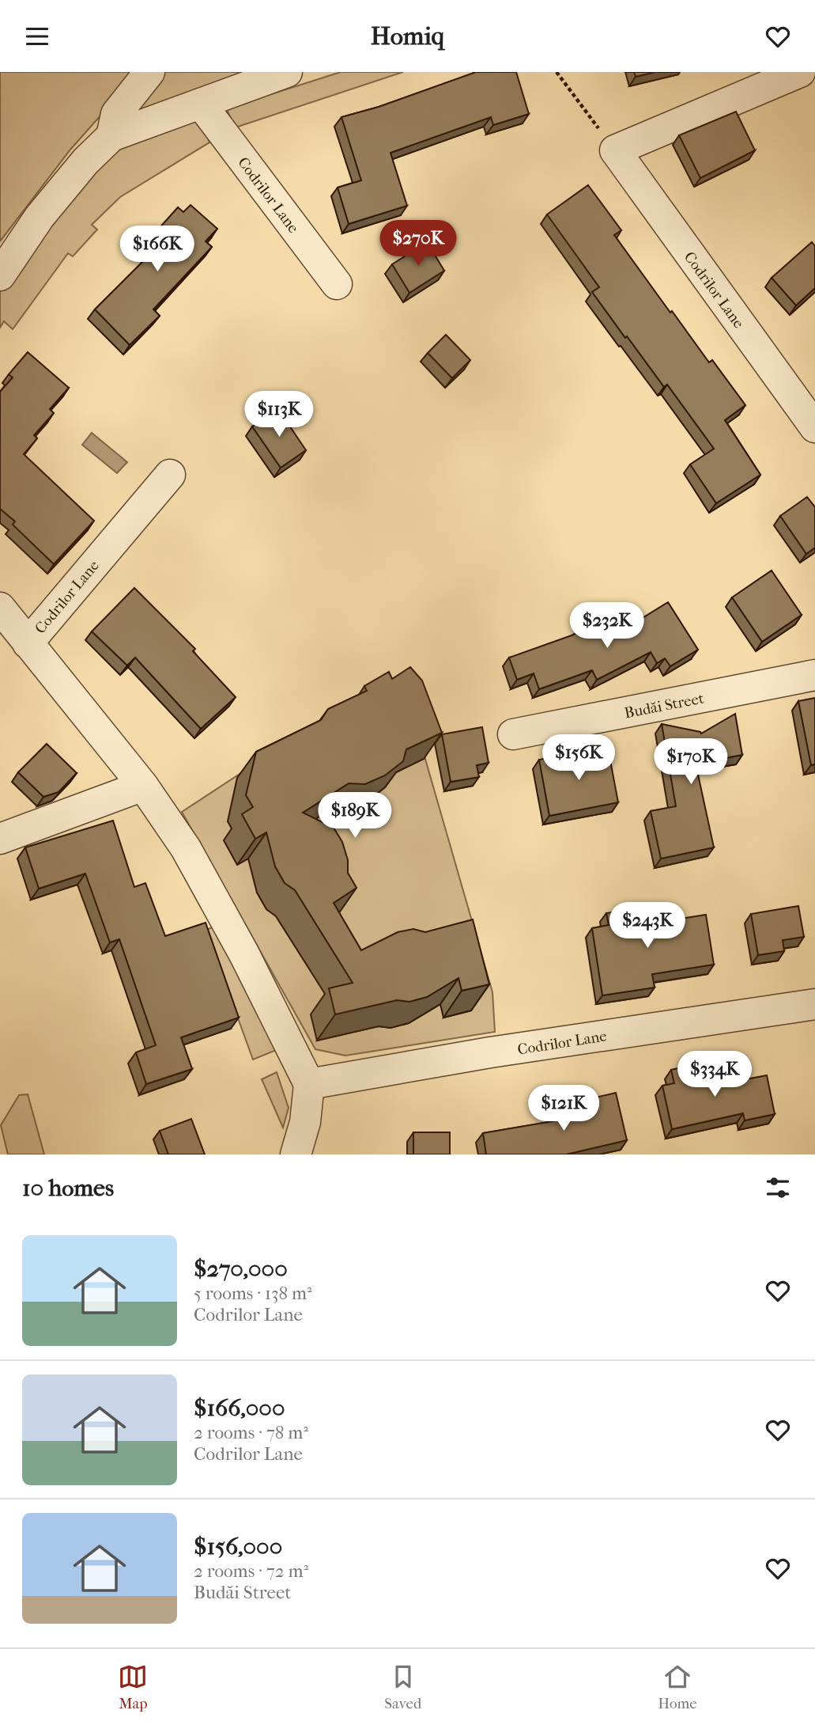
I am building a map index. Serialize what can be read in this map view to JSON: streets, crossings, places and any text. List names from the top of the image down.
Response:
{
  "streets": {
    "street": ["Codrilor Lane", "Budăi Street"]
  },
  "page": {
    "header": "Homiq",
    "price": [
      "$270K",
      "$166K",
      "$113K",
      "$232K",
      "$156K",
      "$170K",
      "$189K",
      "$243K",
      "$334K",
      "$121K"
    ],
    "heading": "10 homes",
    "list": [
      {
        "name": "$270,000",
        "note": "5 rooms · 138 m² · Codrilor Lane"
      },
      {
        "name": "$166,000",
        "note": "2 rooms · 78 m² · Codrilor Lane"
      },
      {
        "name": "$156,000",
        "note": "2 rooms · 72 m² · Budăi Street"
      }
    ],
    "tabs": ["Map", "Saved", "Home"]
  }
}
